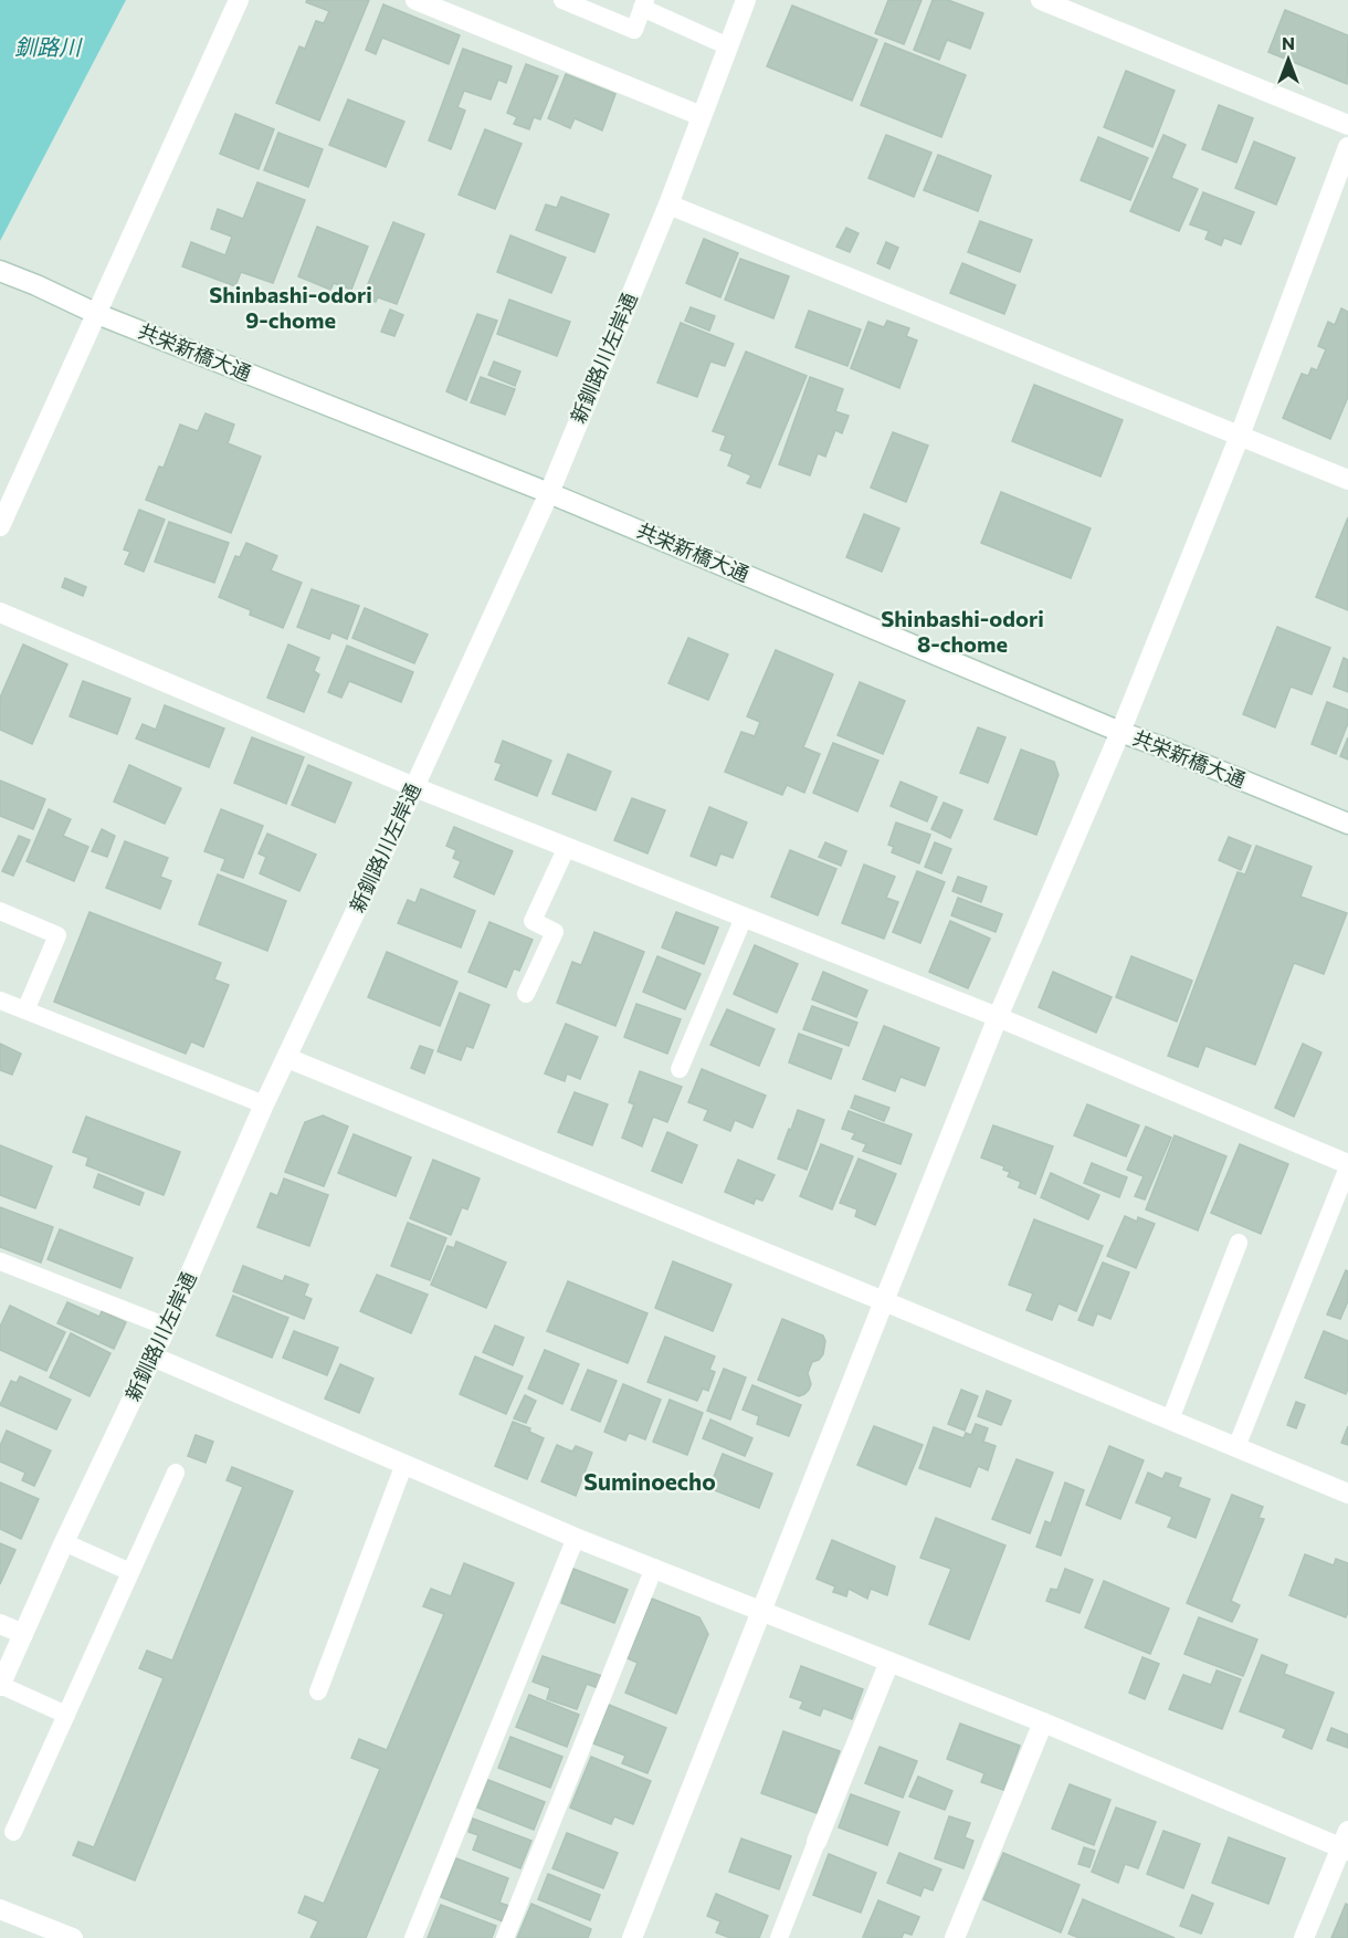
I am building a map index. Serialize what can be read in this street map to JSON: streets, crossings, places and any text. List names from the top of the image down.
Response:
{
  "streets": {
    "street": ["共栄新橋大通", "新釧路川左岸通"]
  },
  "crossings": [
    ["共栄新橋大通", "新釧路川左岸通"]
  ],
  "districts": ["Shinbashi-odori 9-chome", "Shinbashi-odori 8-chome", "Suminoecho"],
  "water": ["釧路川"],
  "north": "top"
}
